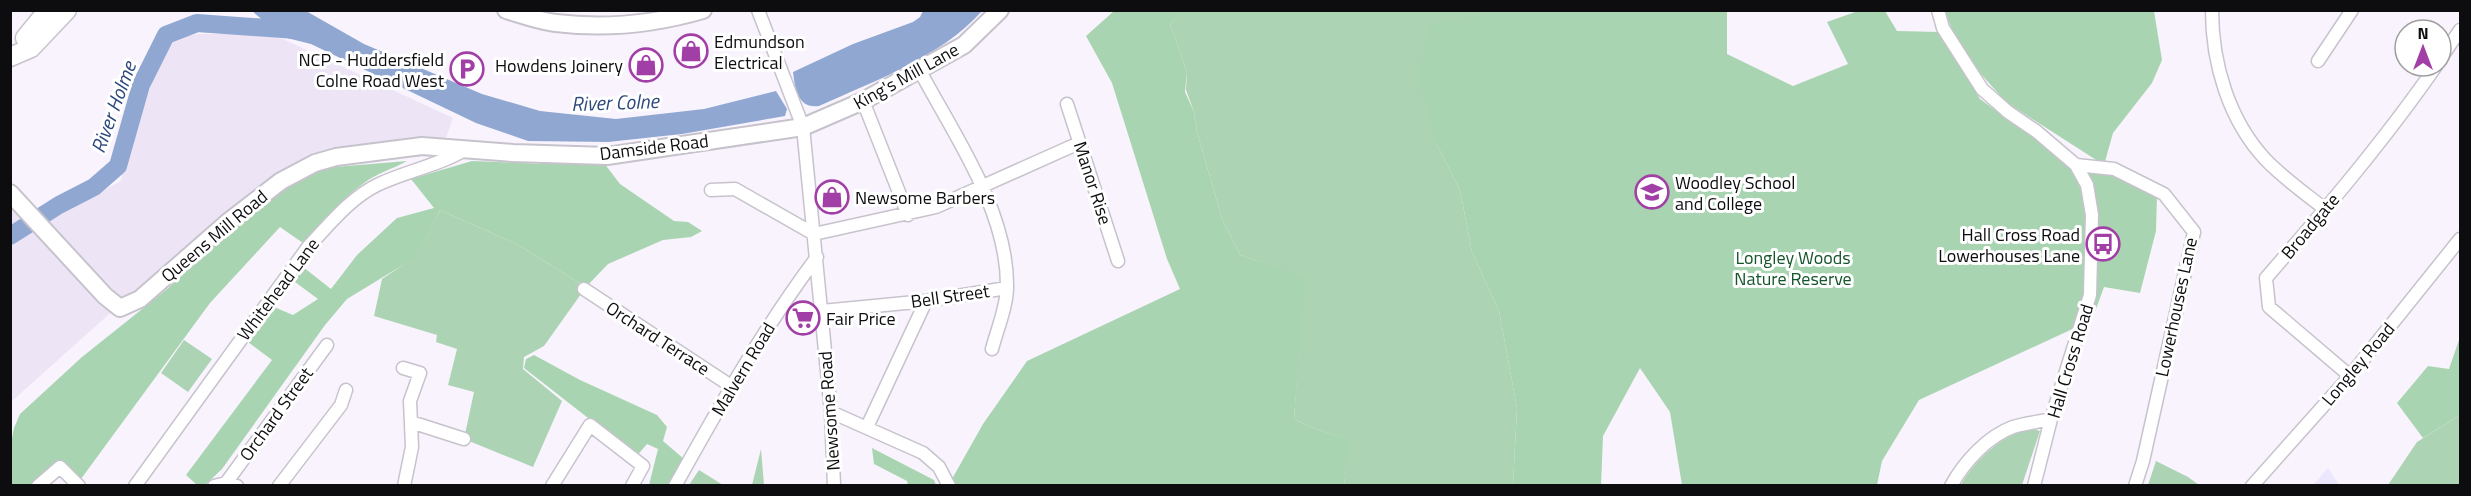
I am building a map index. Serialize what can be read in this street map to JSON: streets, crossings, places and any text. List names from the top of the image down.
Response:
{
  "streets": {
    "street": [
      "King's Mill Lane",
      "Damside Road",
      "Manor Rise",
      "Broadgate",
      "Queens Mill Road",
      "Whitehead Lane",
      "Bell Street",
      "Lowerhouses Lane",
      "Orchard Terrace",
      "Hall Cross Road",
      "Longley Road",
      "Malvern Road",
      "Newsome Road",
      "Orchard Street"
    ]
  },
  "crossings": [
    ["King's Mill Lane", "Damside Road"],
    ["King's Mill Lane", "Newsome Road"],
    ["Damside Road", "Queens Mill Road"],
    ["Damside Road", "Whitehead Lane"],
    ["Damside Road", "Newsome Road"],
    ["Broadgate", "Longley Road"],
    ["Queens Mill Road", "Whitehead Lane"],
    ["Bell Street", "Newsome Road"],
    ["Lowerhouses Lane", "Hall Cross Road"],
    ["Orchard Terrace", "Malvern Road"],
    ["Malvern Road", "Newsome Road"]
  ],
  "water": ["River Colne", "River Holme"],
  "parks": ["Longley Woods Nature Reserve"],
  "places": {
    "shop": ["Edmundson Electrical", "Howdens Joinery", "Newsome Barbers"],
    "parking": ["NCP - Huddersfield Colne Road West"],
    "school or university": ["Woodley School and College"],
    "bus stop": ["Hall Cross Road Lowerhouses Lane"],
    "supermarket": ["Fair Price"]
  },
  "north": "top"
}
